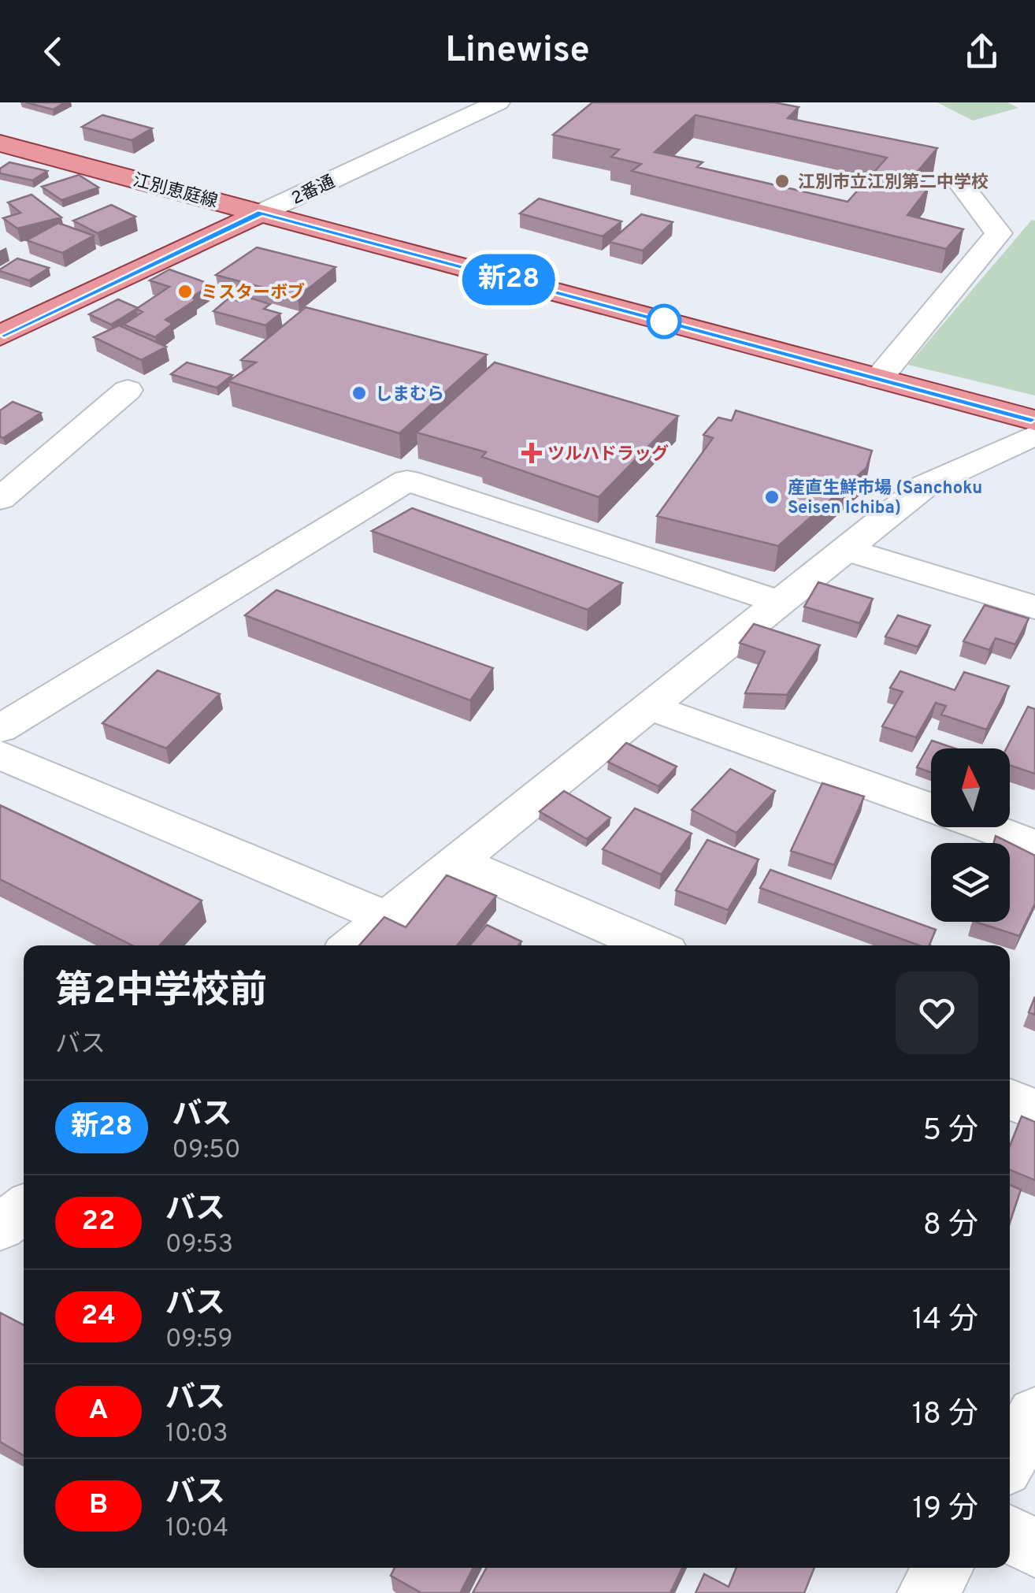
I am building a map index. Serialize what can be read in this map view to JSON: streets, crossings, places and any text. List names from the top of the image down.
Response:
{
  "streets": {
    "main road": ["2番通", "江別恵庭線"]
  },
  "crossings": [
    ["2番通", "江別恵庭線"]
  ],
  "places": {
    "other": [
      "江別市立江別第二中学校",
      "ミスターボブ",
      "しまむら",
      "産直生鮮市場 (Sanchoku Seisen Ichiba)"
    ],
    "health": ["ツルハドラッグ"]
  },
  "lines": ["bus line 新28"],
  "north": "top",
  "page": {
    "header": "Linewise",
    "on_map": "新28",
    "heading": ["第2中学校前", "バス"],
    "list": [
      {
        "mark": "新28",
        "name": "バス",
        "note": "09:50",
        "value": "5 分"
      },
      {
        "mark": "22",
        "name": "バス",
        "note": "09:53",
        "value": "8 分"
      },
      {
        "mark": "24",
        "name": "バス",
        "note": "09:59",
        "value": "14 分"
      },
      {
        "mark": "A",
        "name": "バス",
        "note": "10:03",
        "value": "18 分"
      },
      {
        "mark": "B",
        "name": "バス",
        "note": "10:04",
        "value": "19 分"
      }
    ]
  }
}
